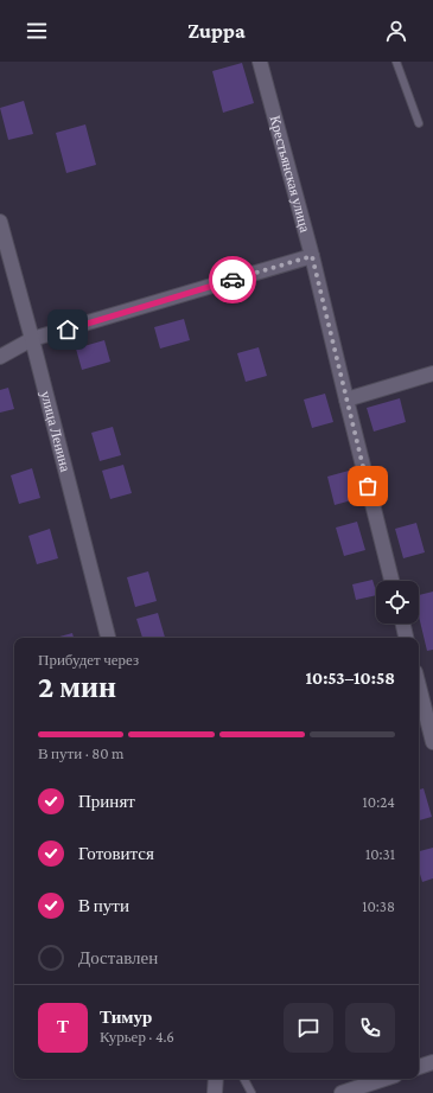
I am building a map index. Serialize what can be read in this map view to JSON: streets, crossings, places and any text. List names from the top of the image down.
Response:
{
  "streets": {
    "street": ["Крестьянская улица", "улица Ленина"]
  },
  "page": {
    "header": "Zuppa",
    "heading": ["2 мин", "Прибудет через", "10:53–10:58"],
    "panel": ["Тимур", "Курьер · 4.6"],
    "bar": "В пути · 80 m",
    "list": [
      ["Принят", "10:24"],
      ["Готовится", "10:31"],
      ["В пути", "10:38"],
      "Доставлен"
    ],
    "round": "Т"
  }
}
